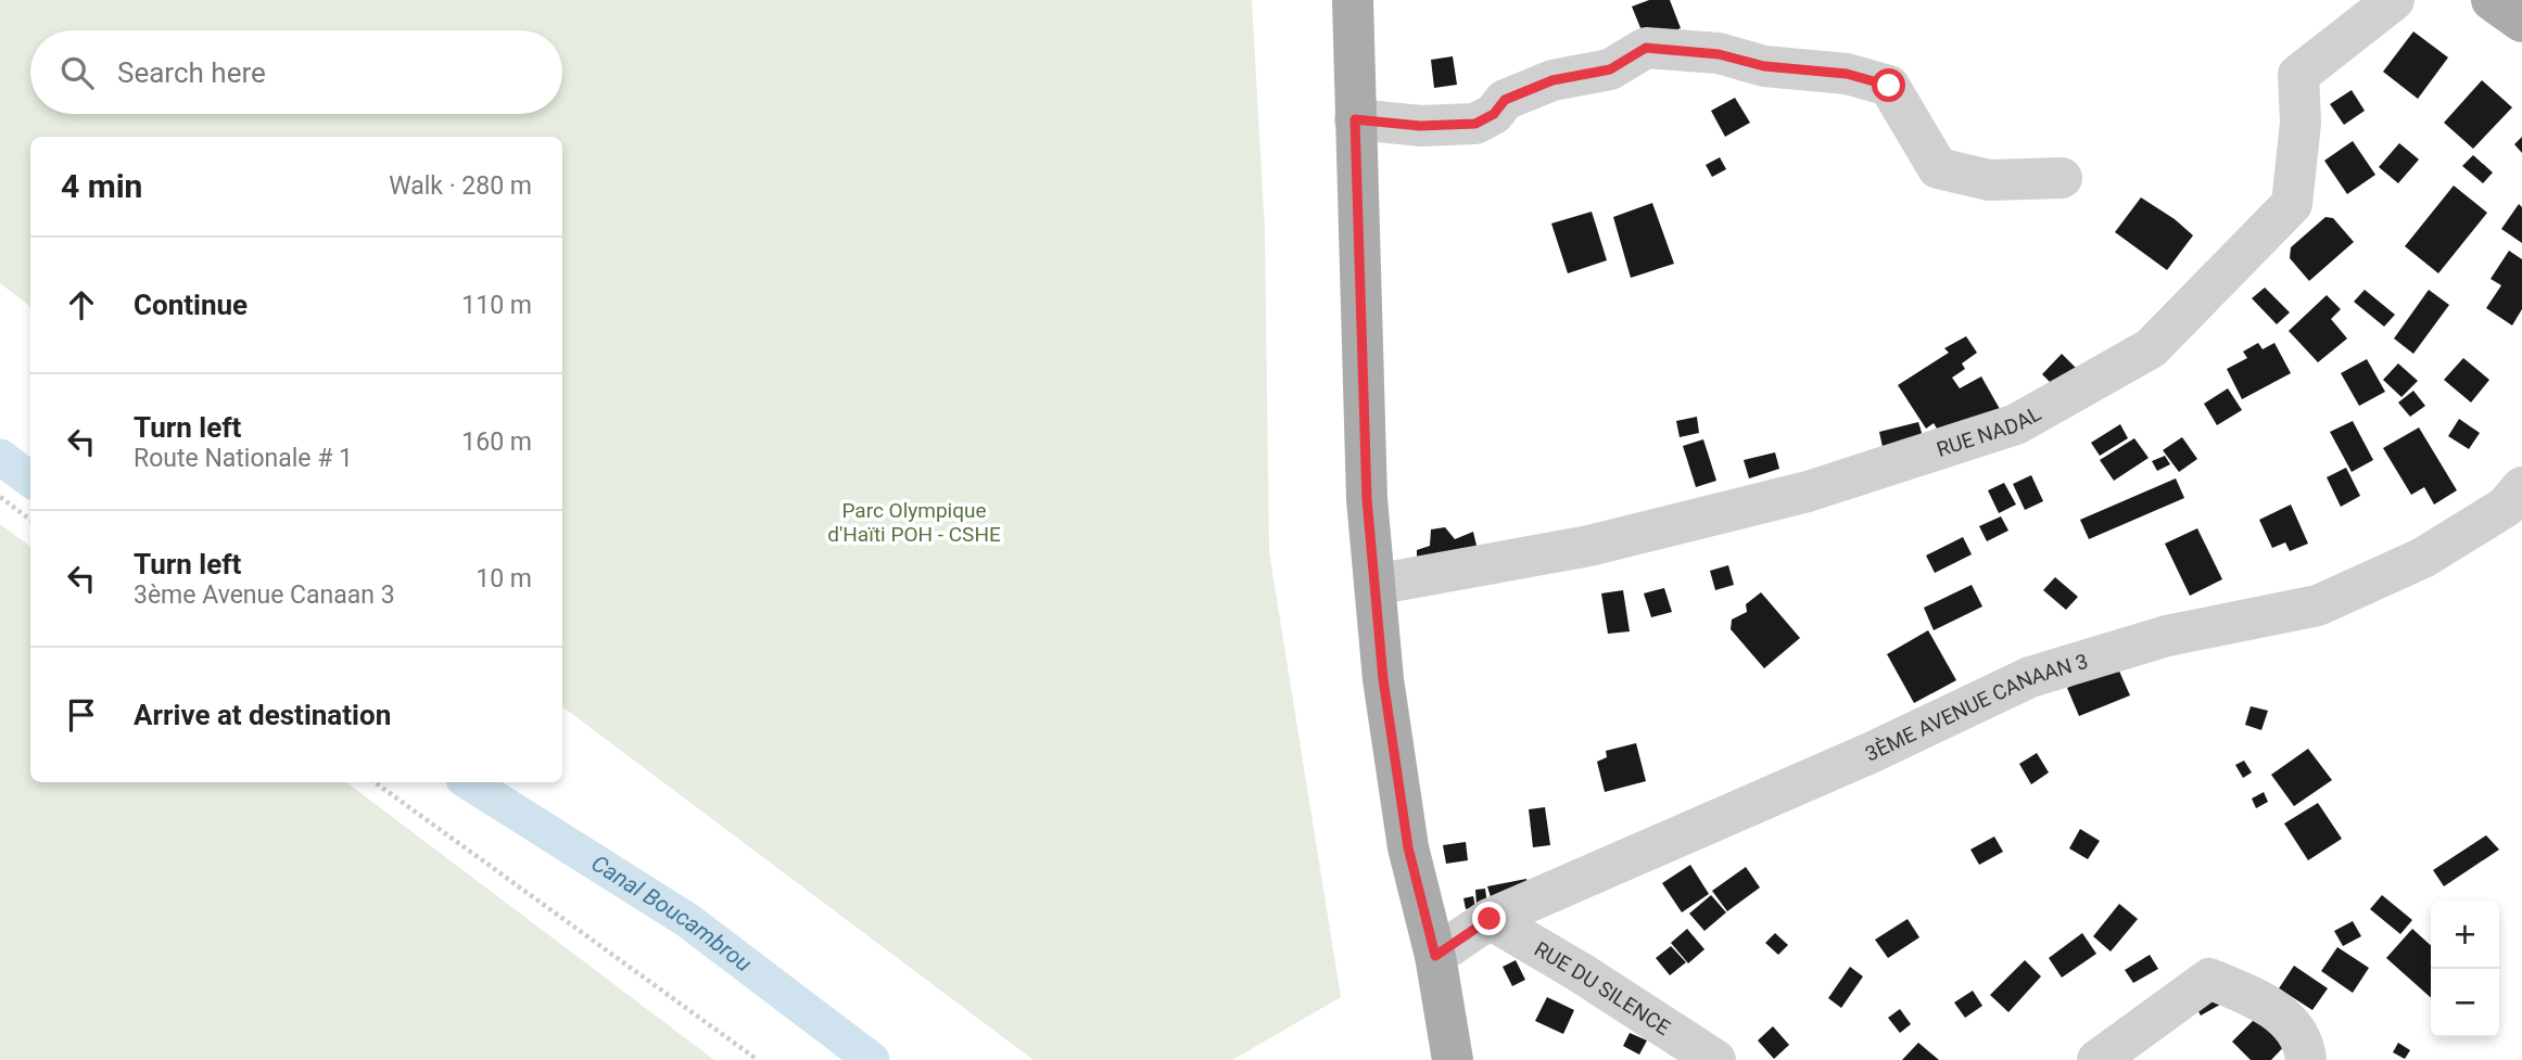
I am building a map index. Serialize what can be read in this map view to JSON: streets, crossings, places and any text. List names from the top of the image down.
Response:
{
  "streets": {
    "street": ["RUE NADAL", "3ÈME AVENUE CANAAN 3", "RUE DU SILENCE"]
  },
  "crossings": [
    ["3ÈME AVENUE CANAAN 3", "RUE DU SILENCE"]
  ],
  "water": ["Canal Boucambrou"],
  "parks": ["Parc Olympique d'Haïti POH - CSHE"],
  "page": {
    "search": "Search here",
    "heading": ["4 min", "Walk · 280 m"],
    "list": [
      ["Continue", "110 m"],
      ["Turn left", "Route Nationale # 1", "160 m"],
      ["Turn left", "3ème Avenue Canaan 3", "10 m"],
      "Arrive at destination"
    ],
    "map_buttons": ["+", "−"]
  }
}
